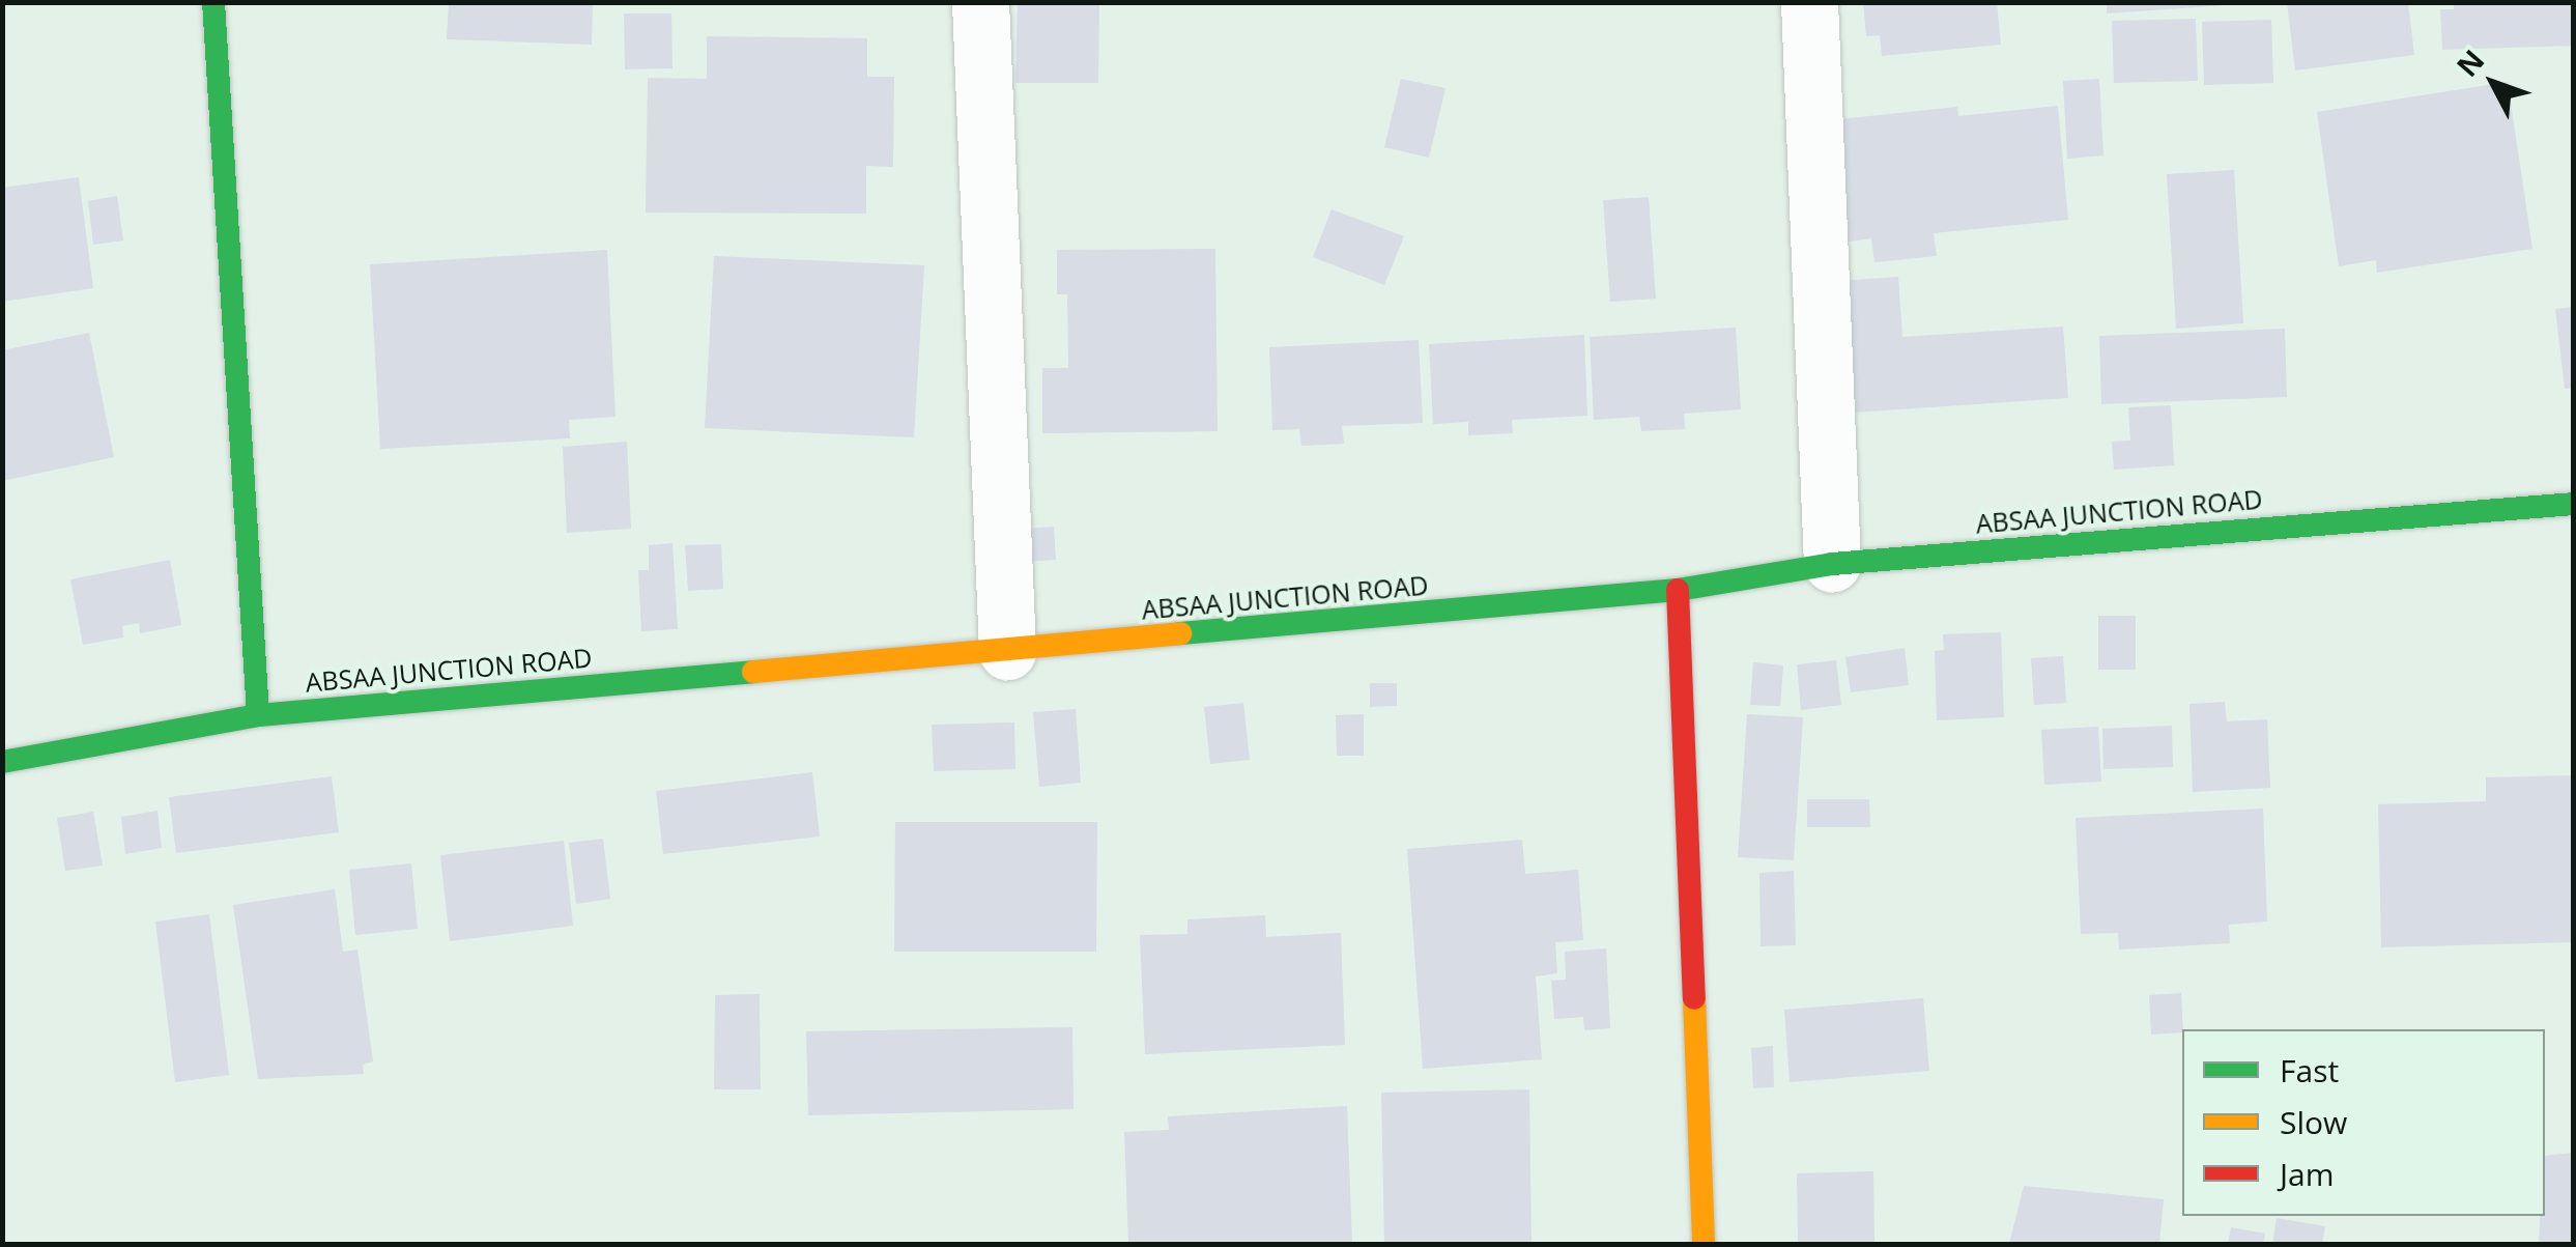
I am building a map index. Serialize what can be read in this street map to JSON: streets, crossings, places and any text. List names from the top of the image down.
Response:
{
  "streets": {
    "street": ["ABSAA JUNCTION ROAD"]
  },
  "legend": ["Fast", "Slow", "Jam"],
  "north": "top left"
}
